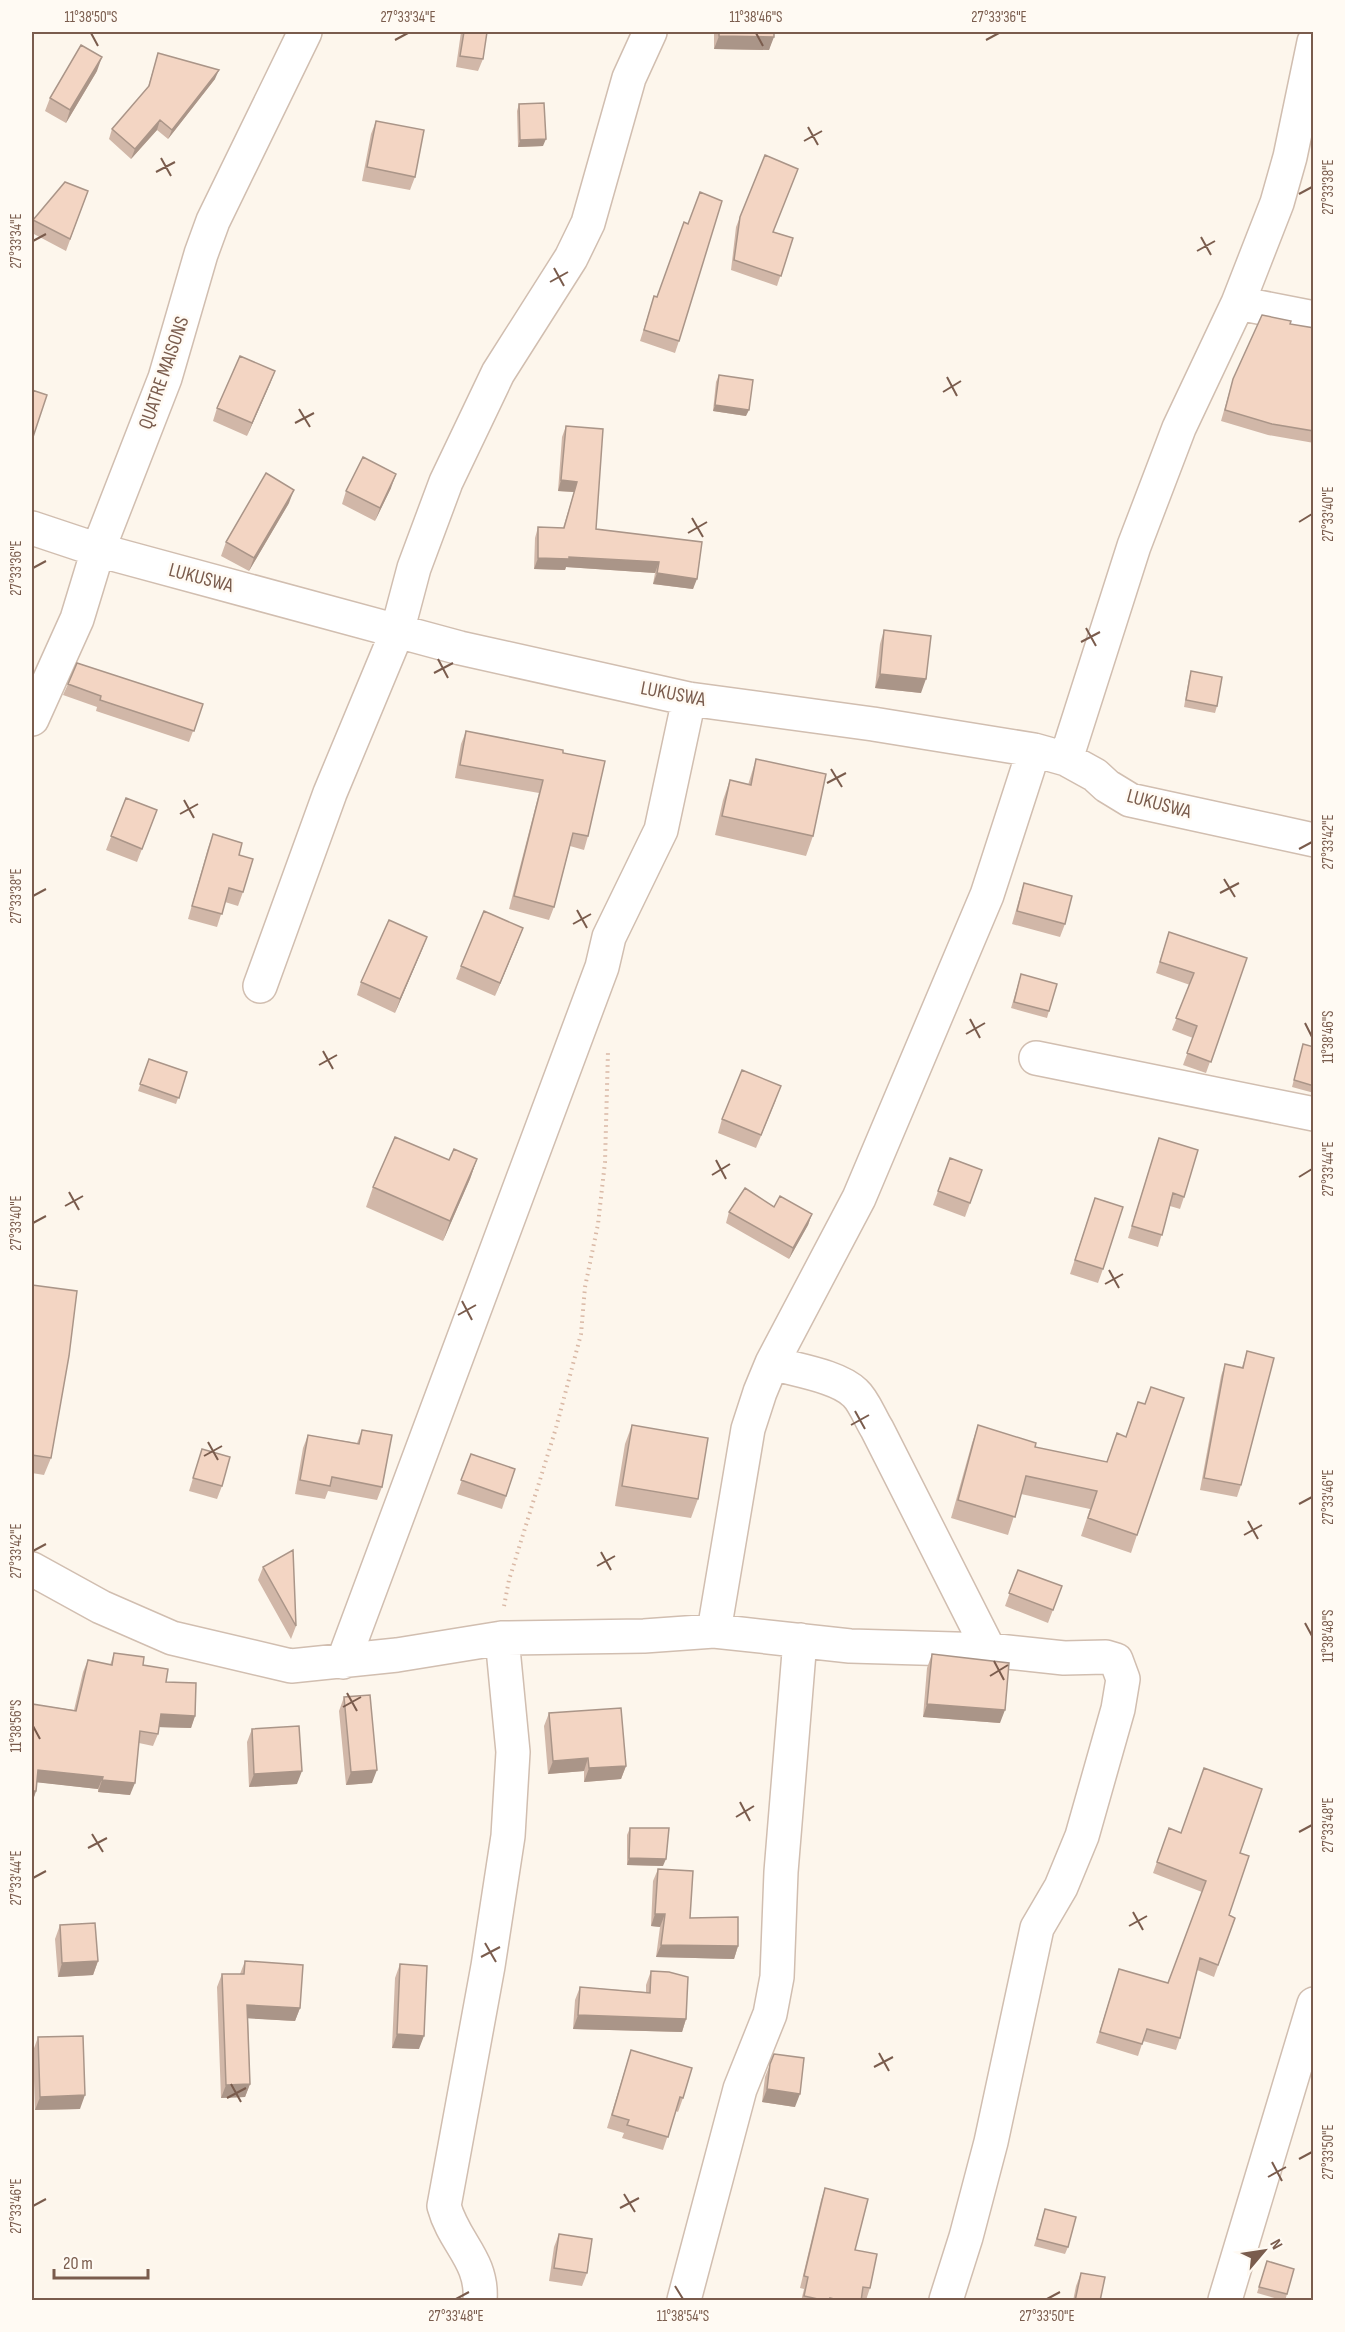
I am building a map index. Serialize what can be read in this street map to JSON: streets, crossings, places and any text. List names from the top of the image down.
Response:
{
  "streets": {
    "street": ["QUATRE MAISONS", "LUKUSWA"]
  },
  "crossings": [
    ["QUATRE MAISONS", "LUKUSWA"]
  ],
  "scale_bar": "20 m",
  "north": "top right",
  "coordinates": [
    "11°38'50\"S",
    "27°33'34\"E",
    "11°38'46\"S",
    "27°33'36\"E",
    "27°33'38\"E",
    "27°33'40\"E",
    "27°33'42\"E",
    "27°33'44\"E",
    "27°33'46\"E",
    "11°38'48\"S",
    "11°38'56\"S",
    "27°33'48\"E",
    "27°33'50\"E",
    "11°38'54\"S"
  ]
}
